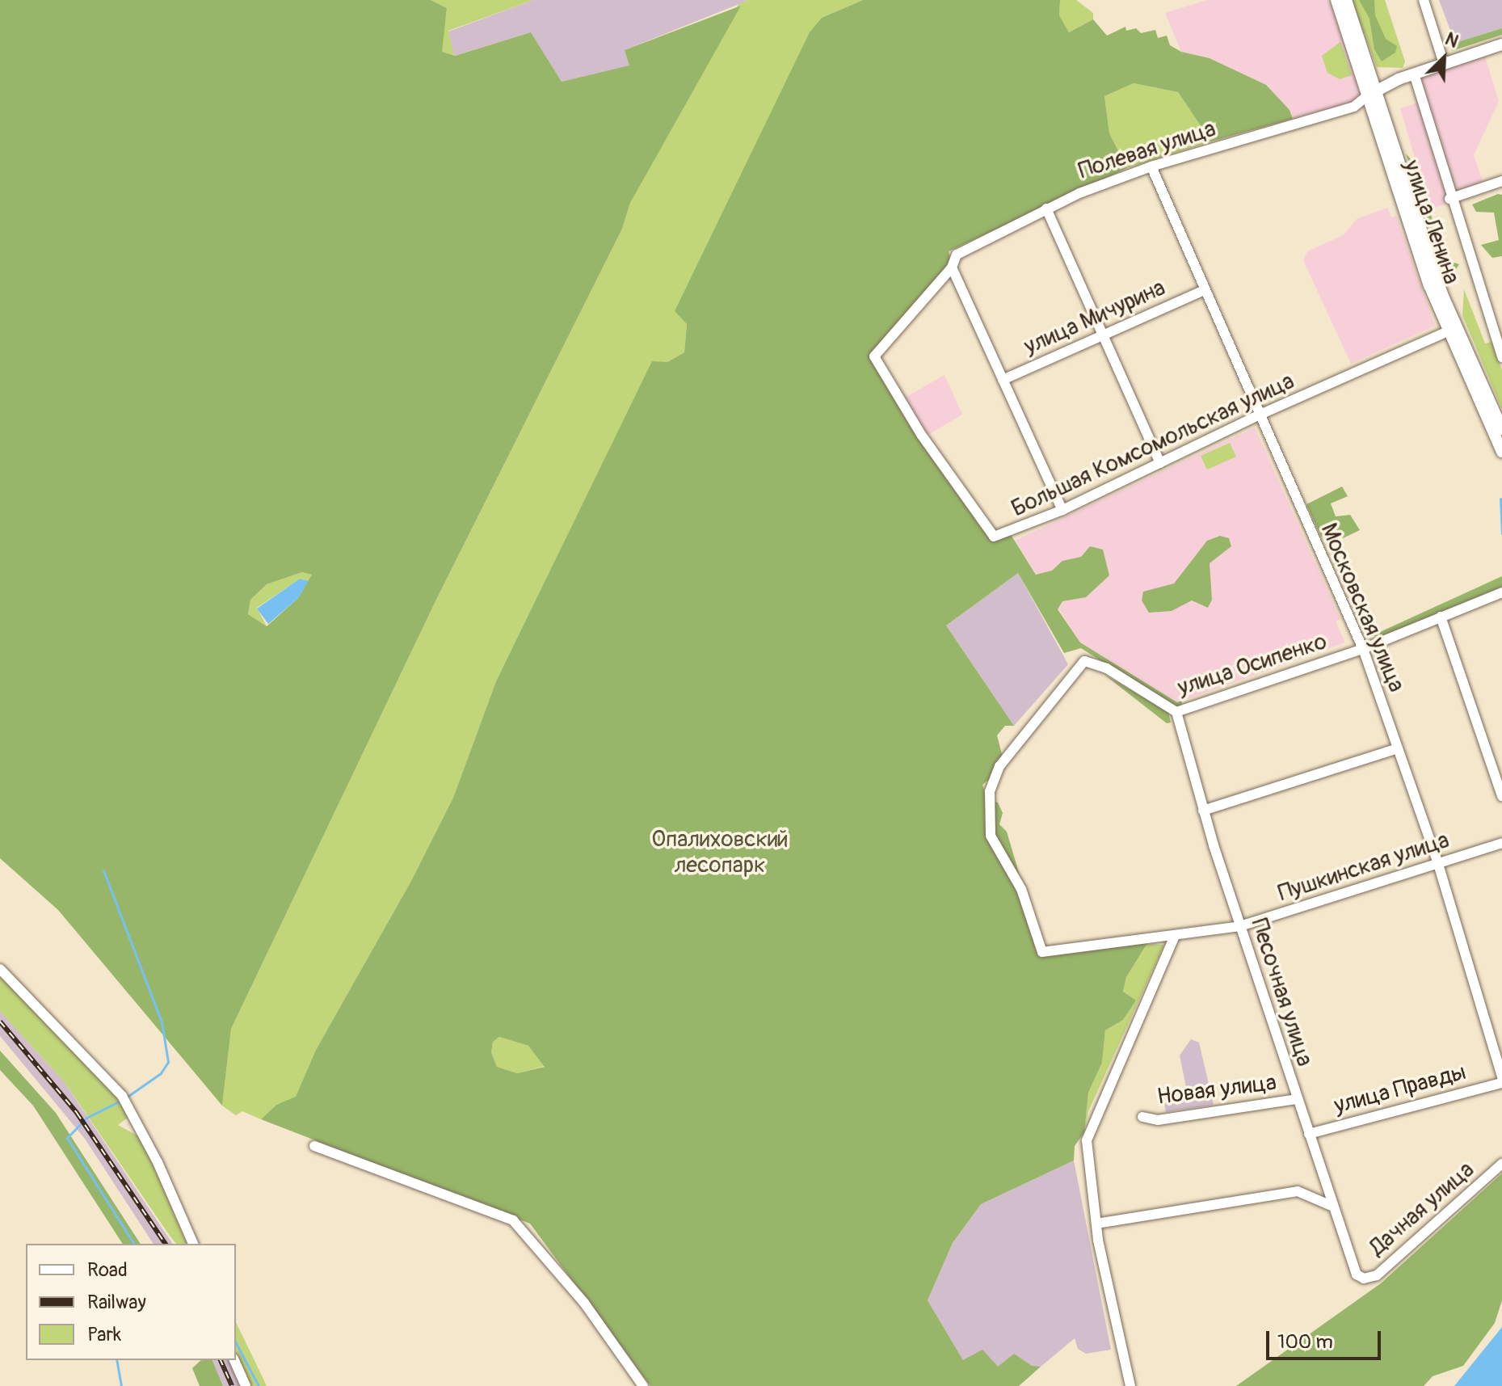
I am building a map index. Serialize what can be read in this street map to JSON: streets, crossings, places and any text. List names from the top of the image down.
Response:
{
  "streets": {
    "main road": ["улица Ленина"],
    "street": [
      "Полевая улица",
      "улица Мичурина",
      "Большая Комсомольская улица",
      "Московская улица",
      "улица Осипенко",
      "Пушкинская улица",
      "Песочная улица",
      "улица Правды",
      "Новая улица",
      "Дачная улица"
    ]
  },
  "crossings": [
    ["Полевая улица", "улица Ленина"],
    ["Полевая улица", "Большая Комсомольская улица"],
    ["Полевая улица", "Московская улица"],
    ["улица Ленина", "Большая Комсомольская улица"],
    ["улица Мичурина", "Московская улица"],
    ["Большая Комсомольская улица", "Московская улица"],
    ["Московская улица", "улица Осипенко"],
    ["Московская улица", "Пушкинская улица"],
    ["улица Осипенко", "Пушкинская улица"],
    ["улица Осипенко", "Песочная улица"],
    ["Пушкинская улица", "Песочная улица"],
    ["Песочная улица", "улица Правды"],
    ["Песочная улица", "Новая улица"],
    ["Песочная улица", "Дачная улица"]
  ],
  "parks": ["Опалиховский лесопарк"],
  "legend": ["Road", "Railway", "Park"],
  "scale_bar": "100 m",
  "north": "top right"
}
